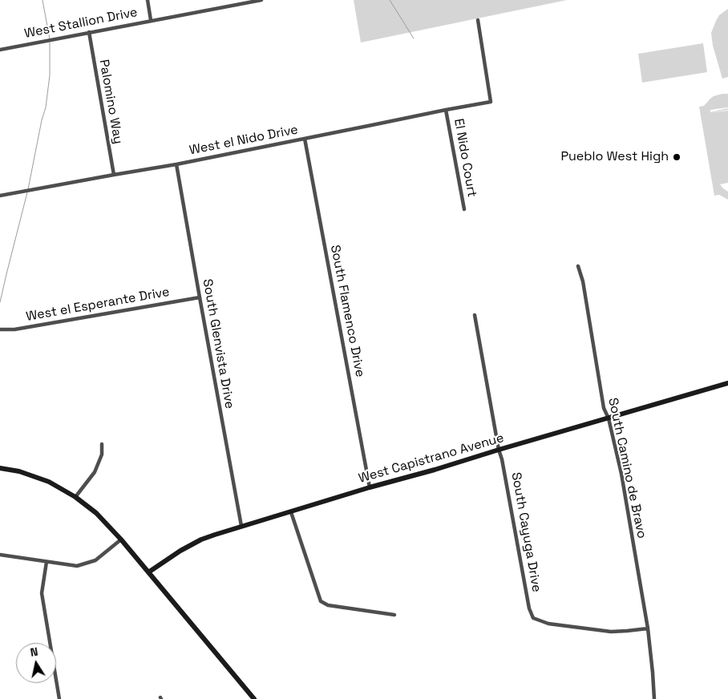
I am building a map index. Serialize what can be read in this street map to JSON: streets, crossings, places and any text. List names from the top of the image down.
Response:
{
  "streets": {
    "street": [
      "West Stallion Drive",
      "Palomino Way",
      "West el Nido Drive",
      "El Nido Court",
      "West el Esperante Drive",
      "South Flamenco Drive",
      "South Glenvista Drive",
      "West Capistrano Avenue",
      "South Camino de Bravo",
      "South Cayuga Drive"
    ]
  },
  "crossings": [
    ["West Stallion Drive", "Palomino Way"],
    ["Palomino Way", "West el Nido Drive"],
    ["West el Nido Drive", "El Nido Court"],
    ["West el Nido Drive", "South Flamenco Drive"],
    ["West el Nido Drive", "South Glenvista Drive"],
    ["West el Esperante Drive", "South Glenvista Drive"],
    ["South Flamenco Drive", "West Capistrano Avenue"],
    ["South Glenvista Drive", "West Capistrano Avenue"],
    ["West Capistrano Avenue", "South Camino de Bravo"],
    ["West Capistrano Avenue", "South Cayuga Drive"],
    ["South Camino de Bravo", "South Cayuga Drive"]
  ],
  "places": ["Pueblo West High"],
  "north": "top"
}
